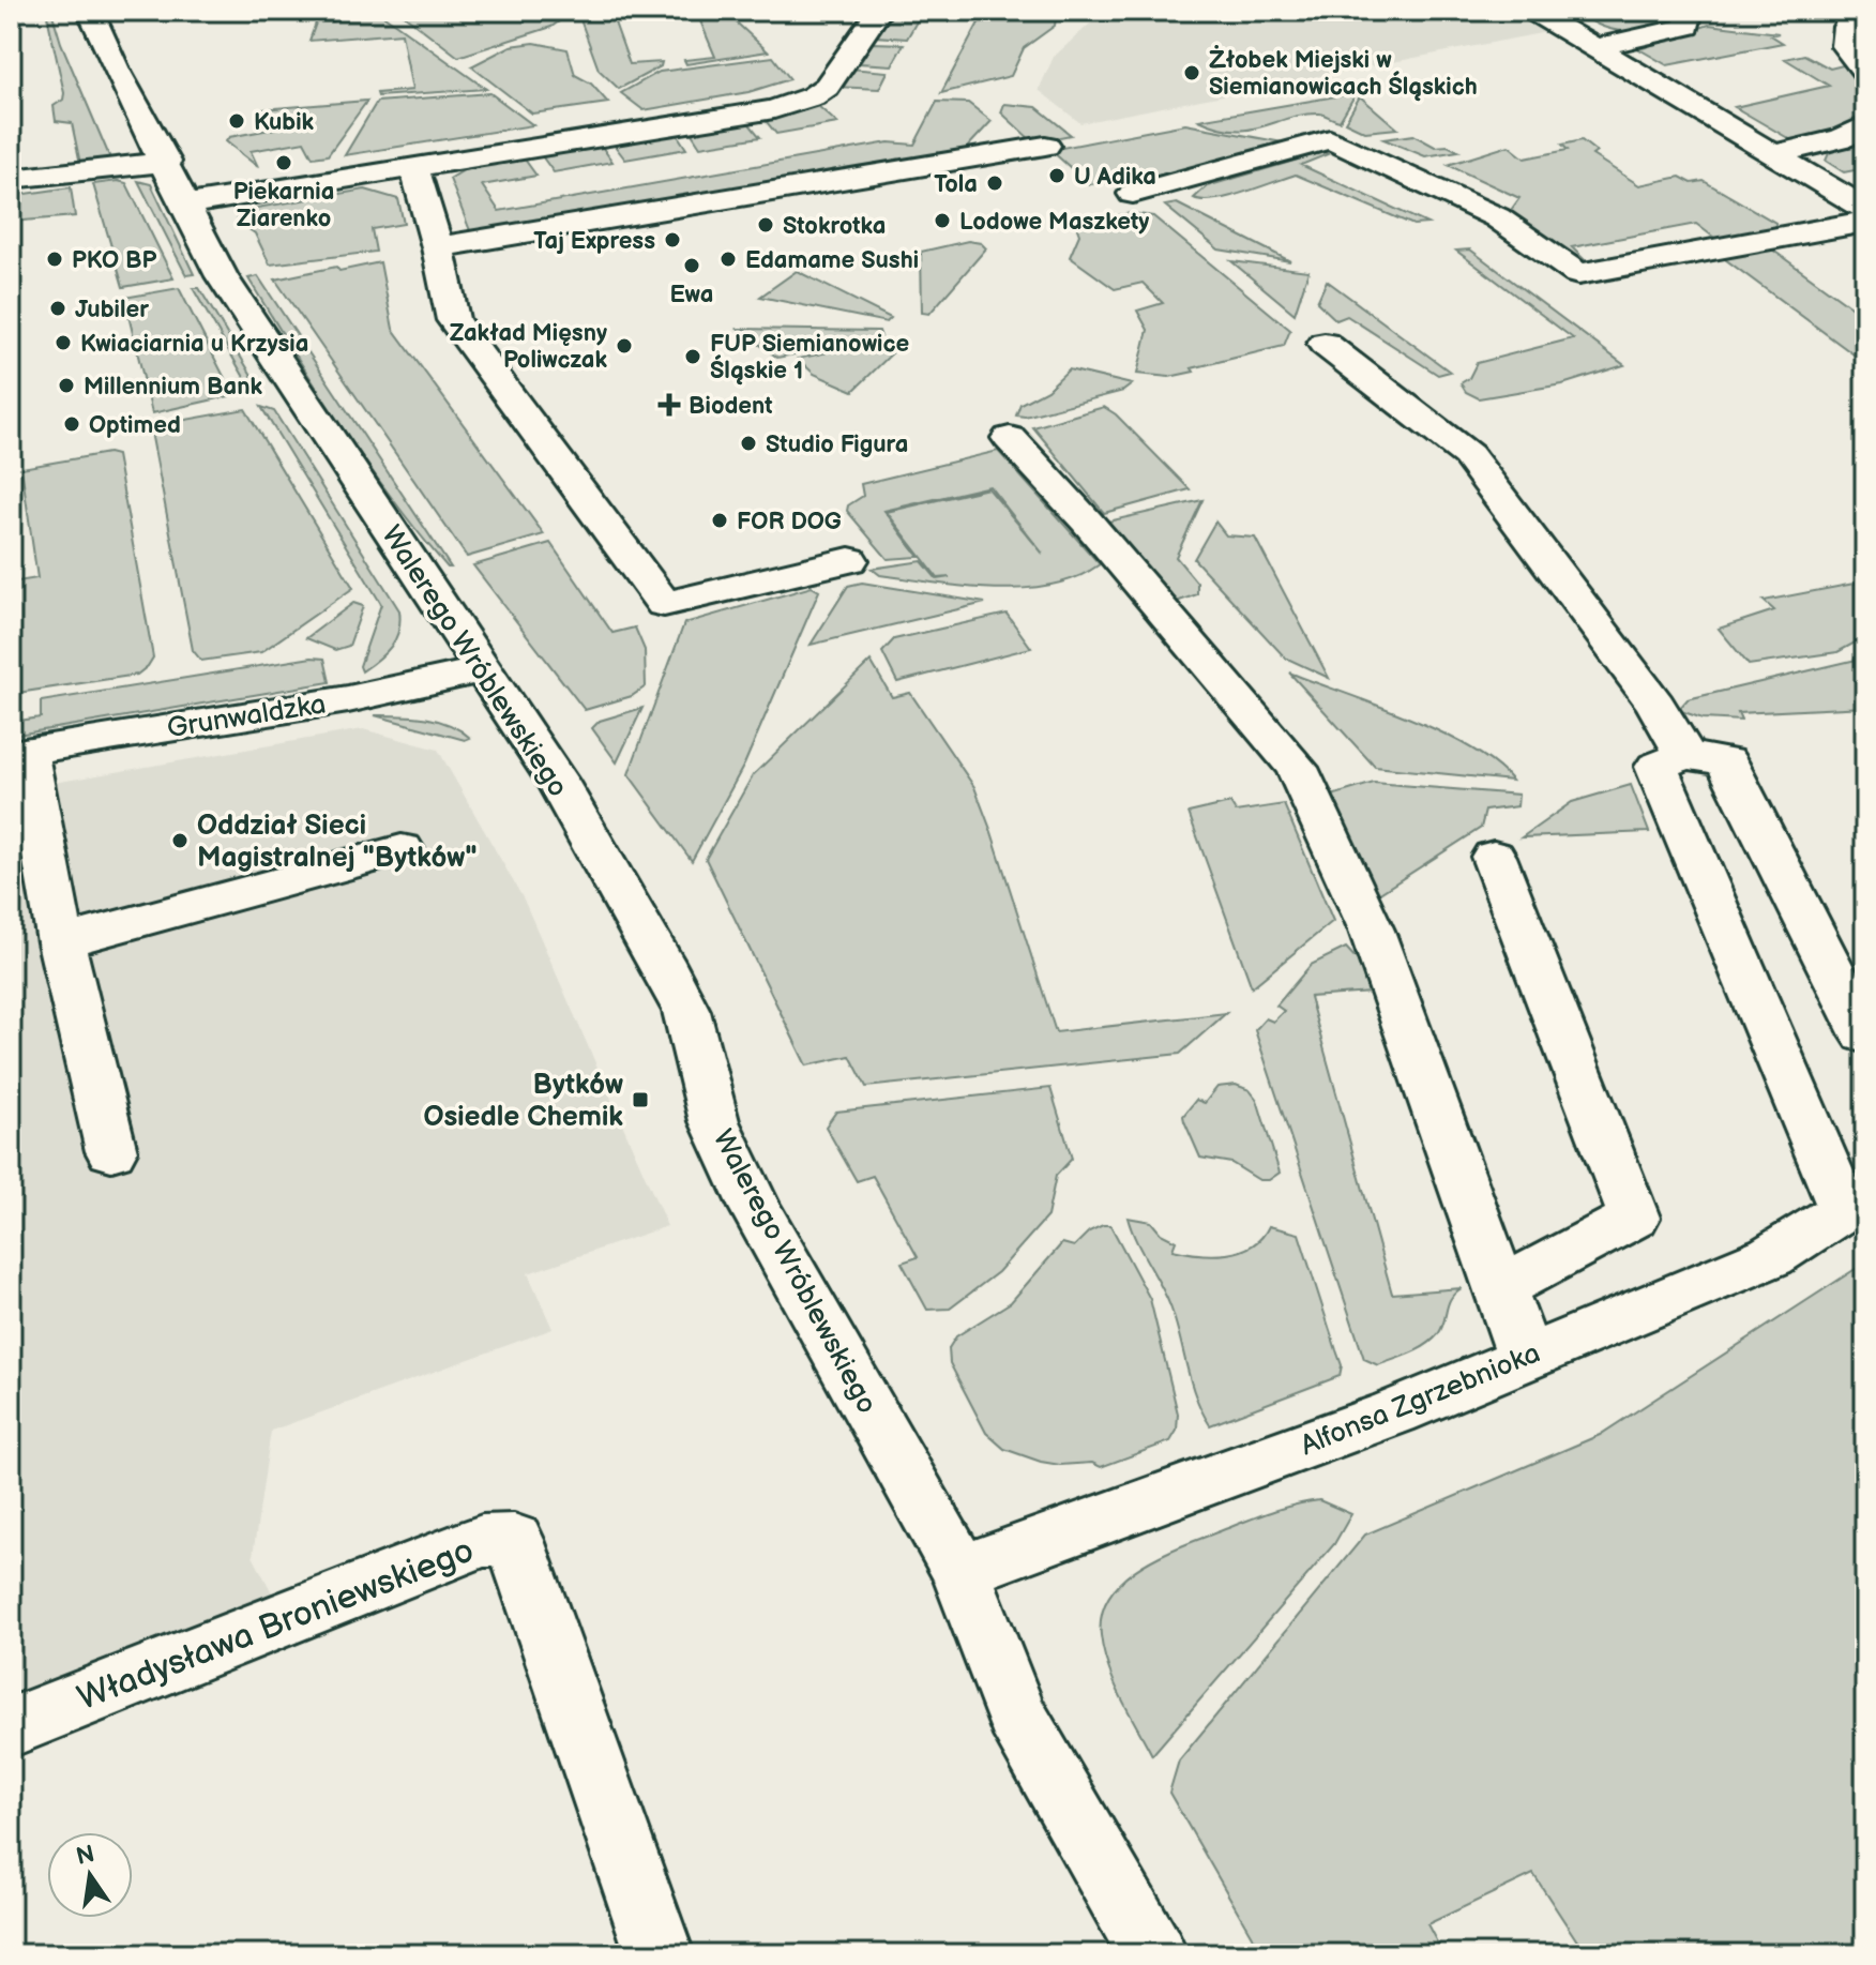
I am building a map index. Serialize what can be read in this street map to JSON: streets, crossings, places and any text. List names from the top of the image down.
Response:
{
  "streets": {
    "street": [
      "Walerego Wróblewskiego",
      "Grunwaldzka",
      "Alfonsa Zgrzebnioka",
      "Władysława Broniewskiego"
    ]
  },
  "crossings": [
    ["Walerego Wróblewskiego", "Grunwaldzka"],
    ["Walerego Wróblewskiego", "Alfonsa Zgrzebnioka"]
  ],
  "places": {
    "other": [
      "Żłobek Miejski w Siemianowicach Śląskich",
      "Kubik",
      "Piekarnia Ziarenko",
      "U Adika",
      "Tola",
      "Lodowe Maszkety",
      "Stokrotka",
      "Taj Express",
      "PKO BP",
      "Edamame Sushi",
      "Ewa",
      "Jubiler",
      "Kwiaciarnia u Krzysia",
      "Zakład Mięsny Poliwczak",
      "FUP Siemianowice Śląskie 1",
      "Millennium Bank",
      "Optimed",
      "Studio Figura",
      "FOR DOG",
      "Oddział Sieci Magistralnej \"Bytków\""
    ],
    "health": ["Biodent"],
    "transit": ["Bytków Osiedle Chemik"]
  },
  "north": "top"
}
